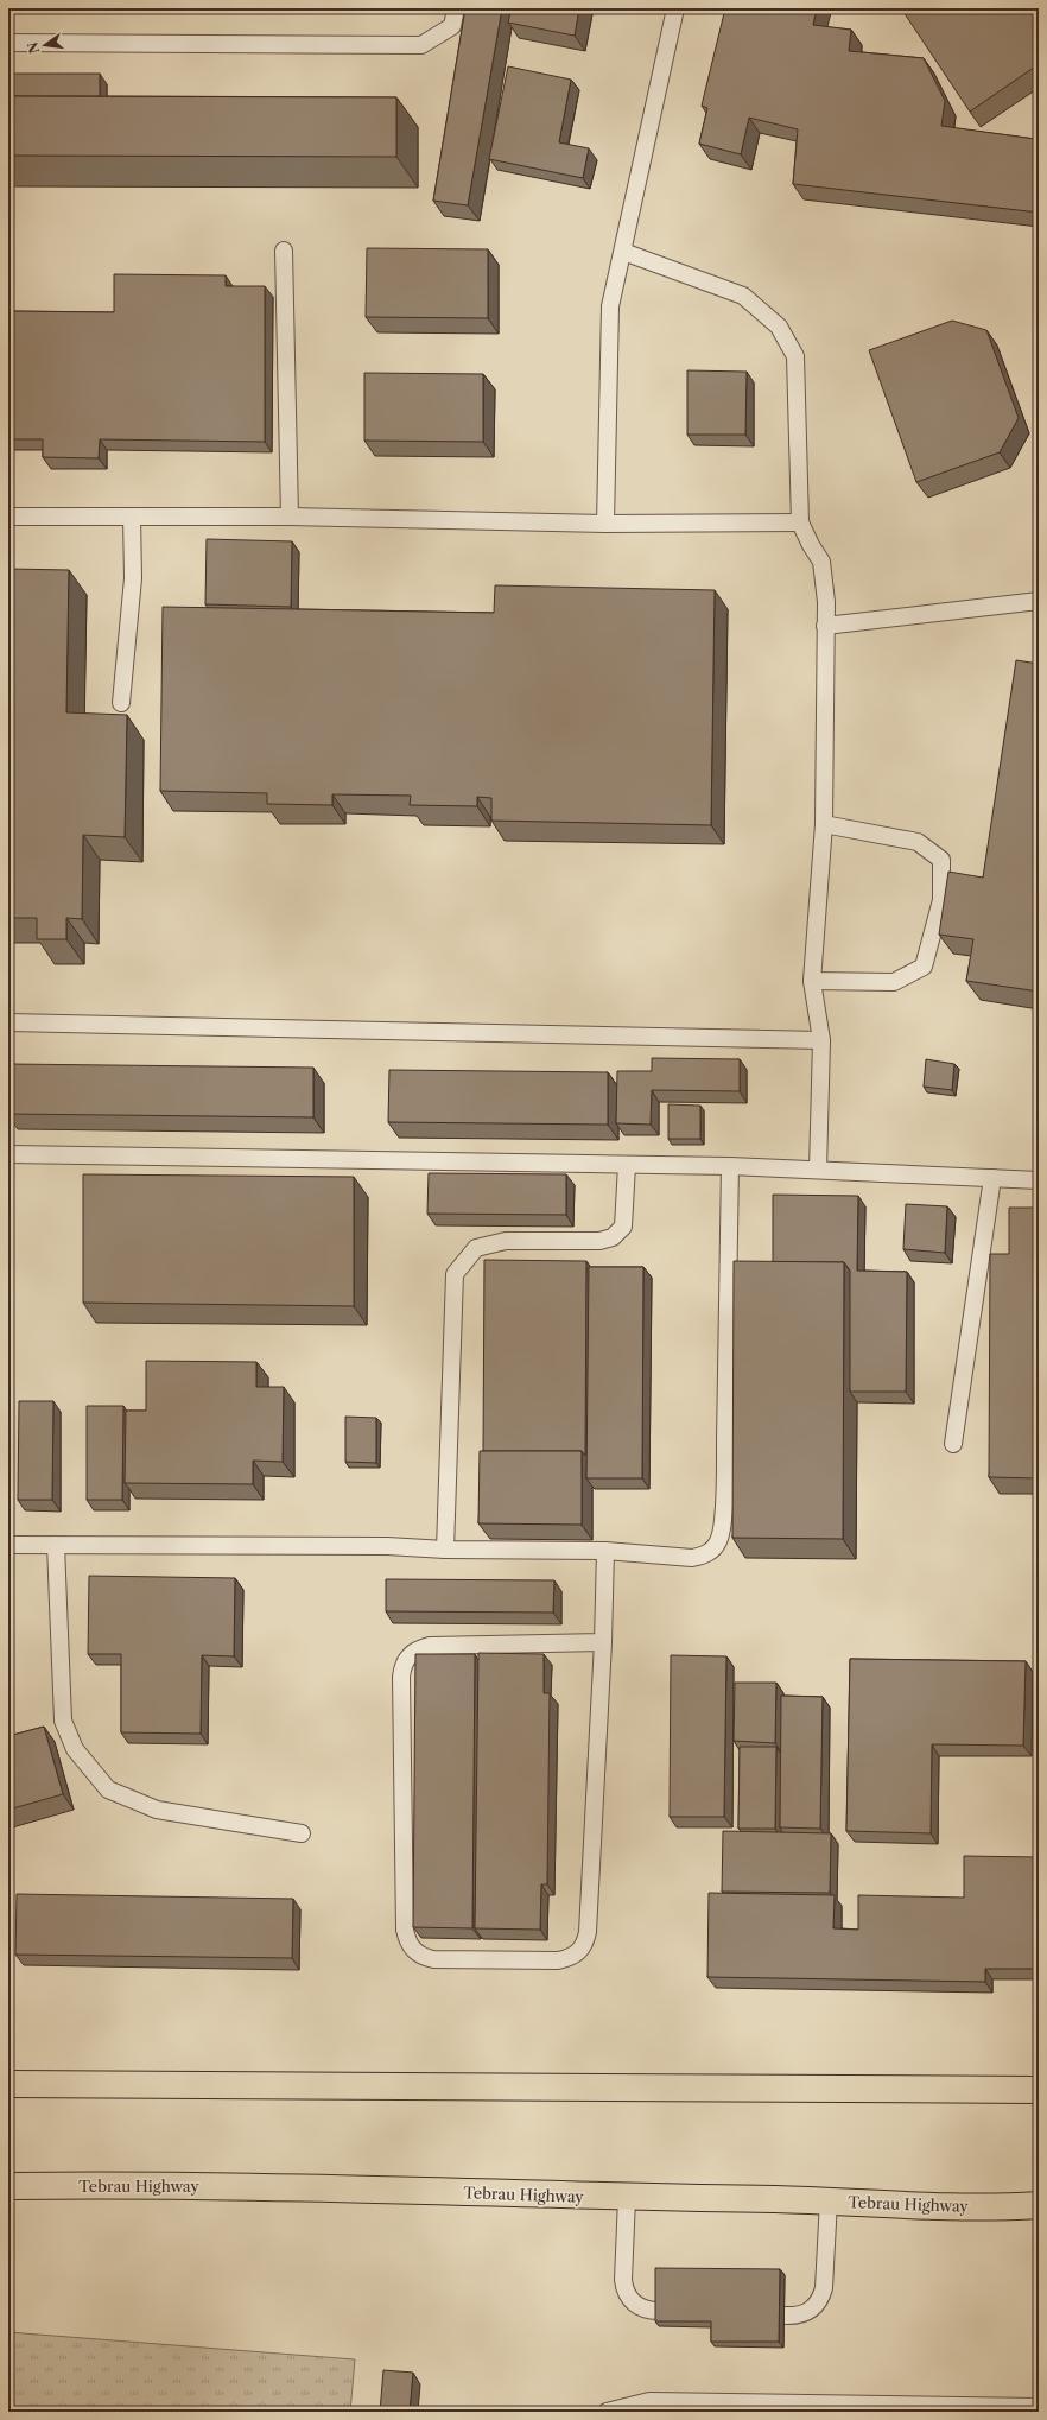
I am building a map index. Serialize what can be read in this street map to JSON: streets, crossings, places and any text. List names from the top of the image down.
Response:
{
  "streets": {
    "highway": ["Tebrau Highway"]
  },
  "north": "left"
}
